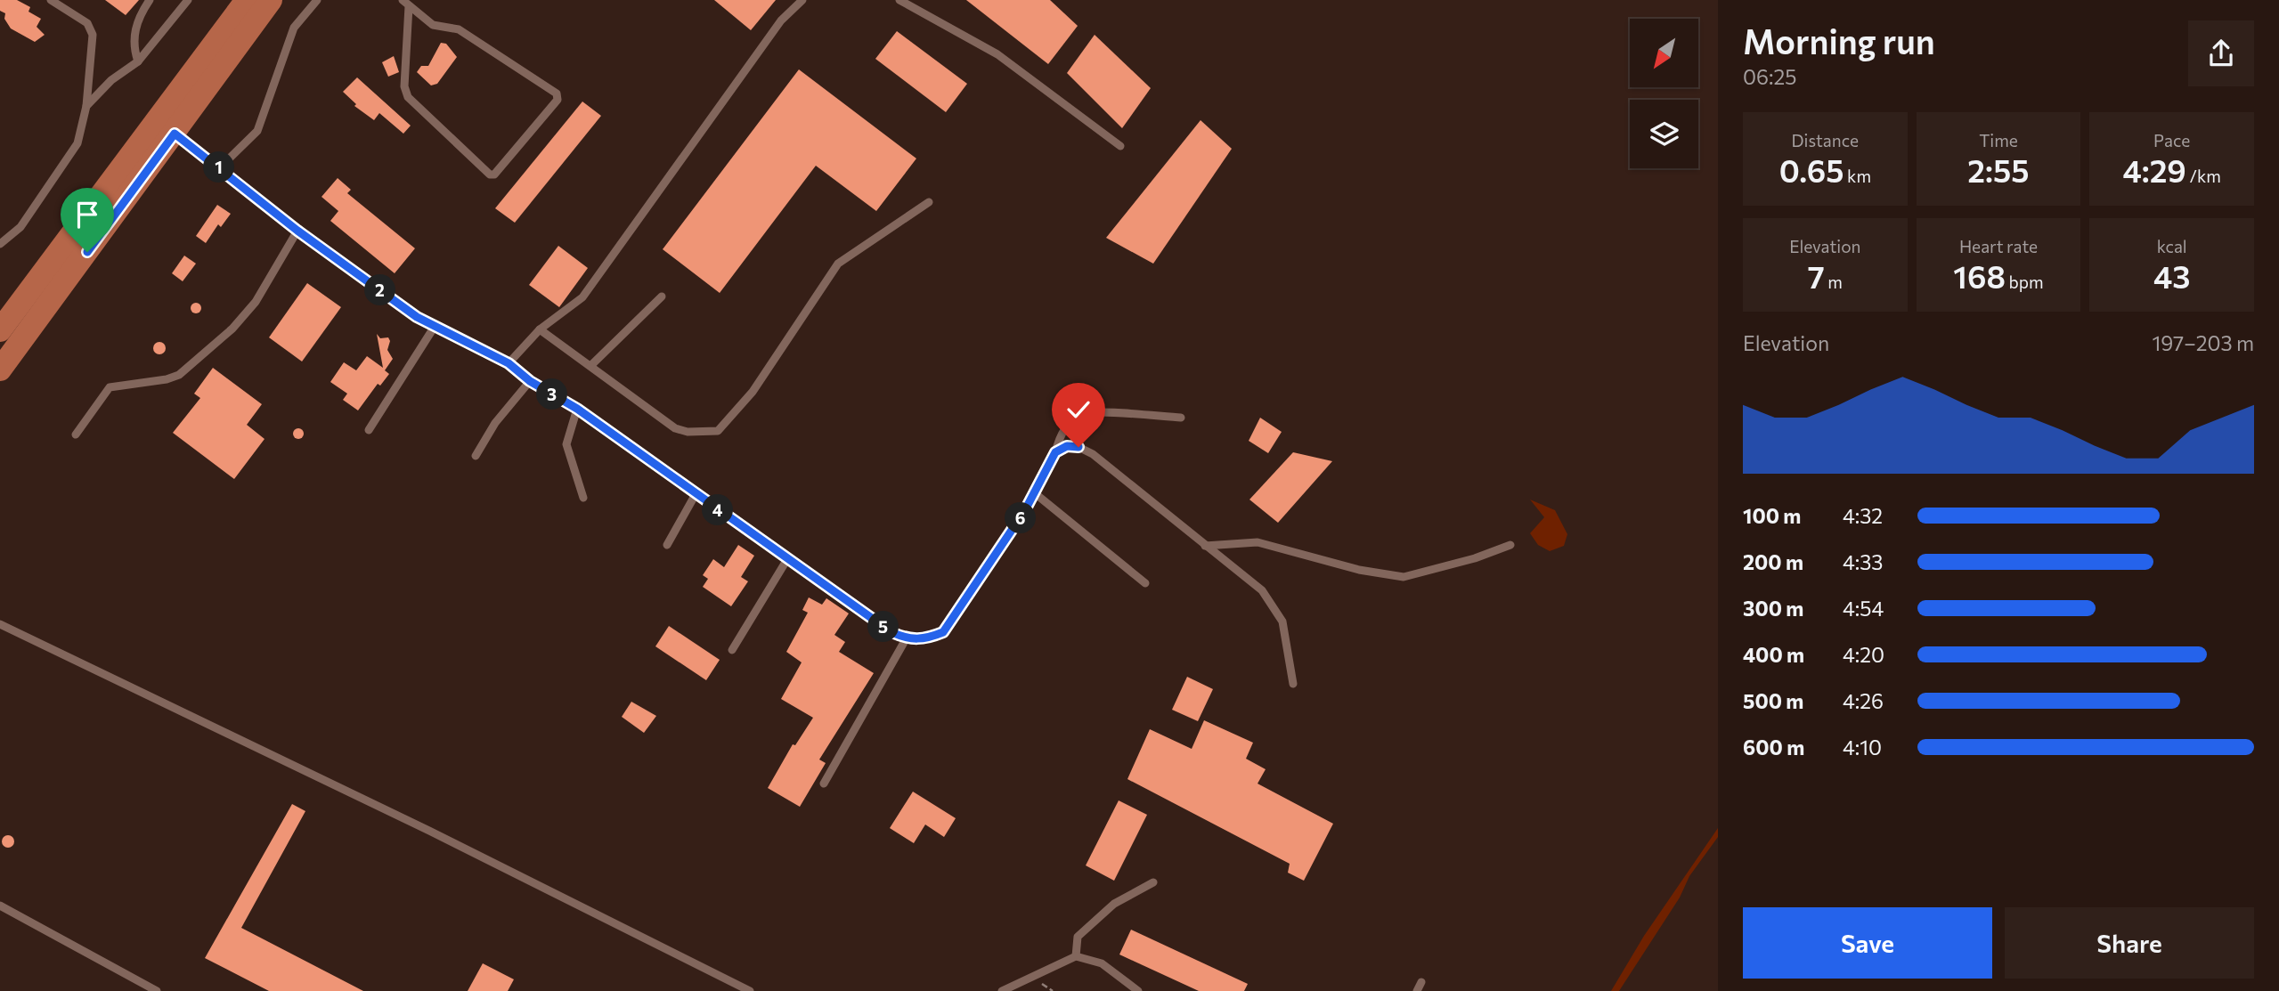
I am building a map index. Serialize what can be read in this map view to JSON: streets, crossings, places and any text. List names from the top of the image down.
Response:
{
  "north": "bottom left",
  "page": {
    "heading": ["Morning run", "06:25"],
    "stats": [
      ["Distance", "0.65 km"],
      ["Time", "2:55"],
      ["Pace", "4:29 /km"],
      ["Elevation", "7 m"],
      ["Heart rate", "168 bpm"],
      ["kcal", "43"]
    ],
    "pins": [
      "1",
      "2",
      "3",
      "4",
      "6",
      "5"
    ],
    "chart": ["Elevation", "197–203 m"],
    "list": [
      {
        "name": "100 m",
        "note": "4:32"
      },
      {
        "name": "200 m",
        "note": "4:33"
      },
      {
        "name": "300 m",
        "note": "4:54"
      },
      {
        "name": "400 m",
        "note": "4:20"
      },
      {
        "name": "500 m",
        "note": "4:26"
      },
      {
        "name": "600 m",
        "note": "4:10"
      }
    ],
    "buttons": ["Save", "Share"]
  }
}
